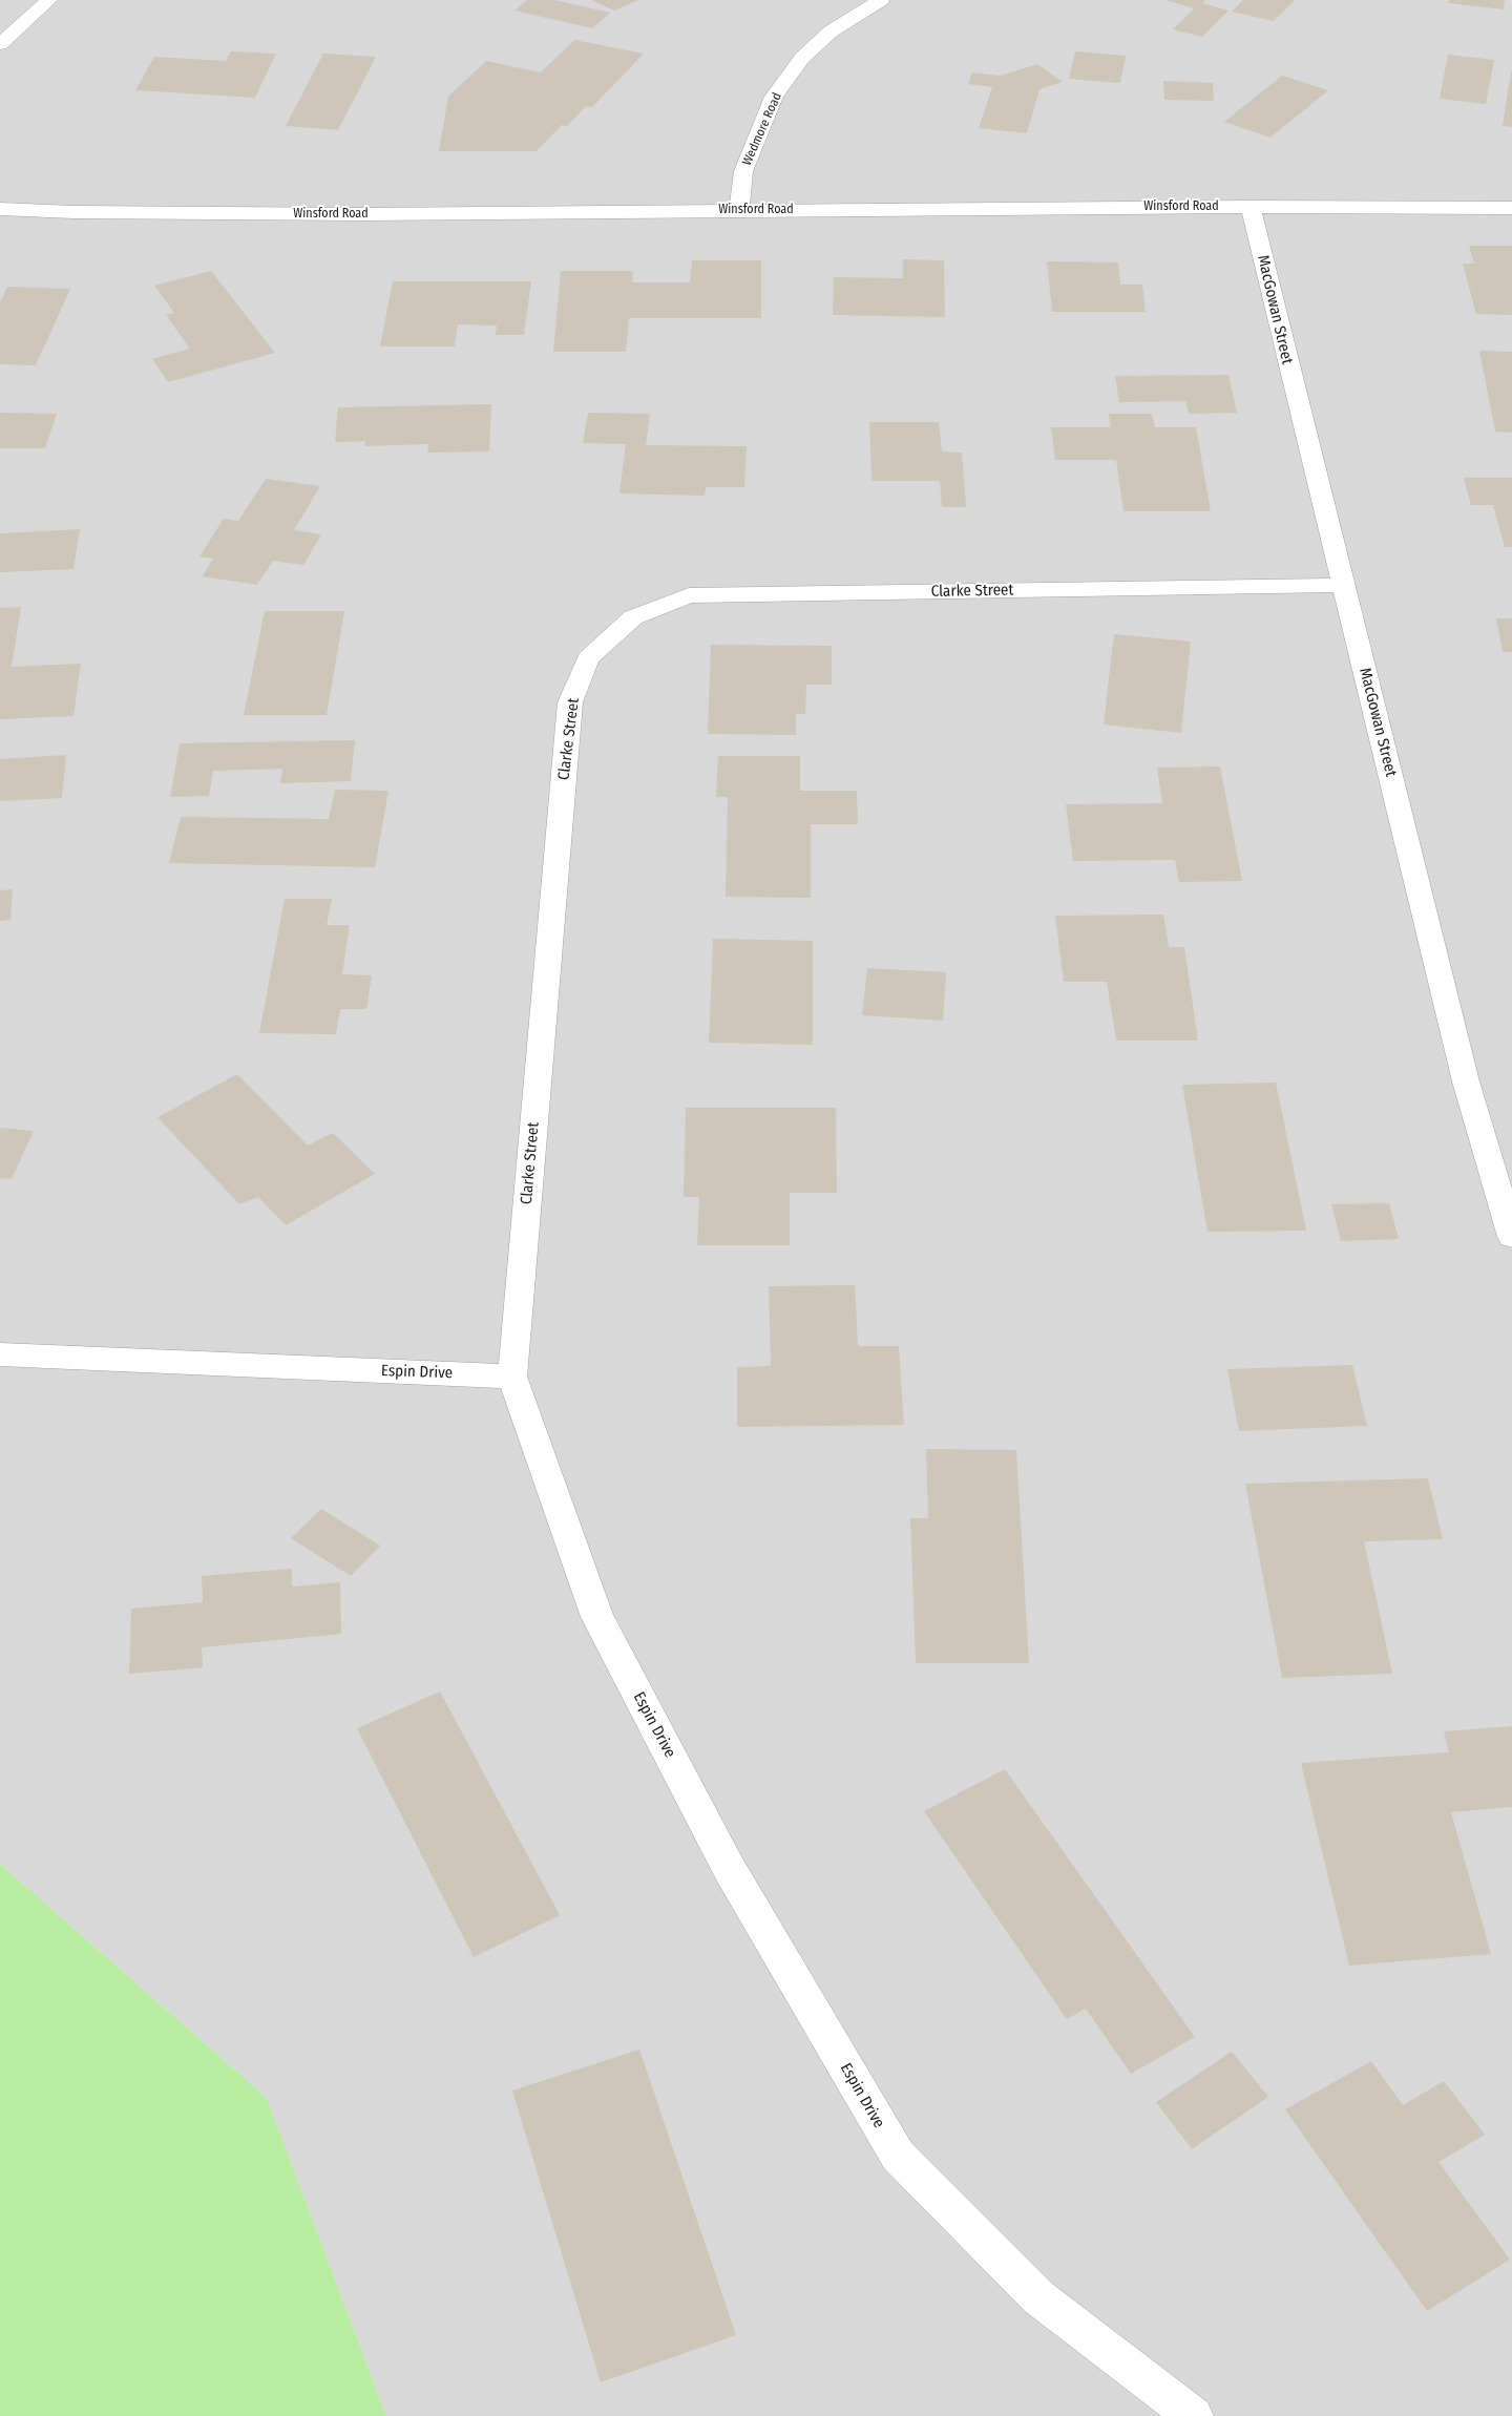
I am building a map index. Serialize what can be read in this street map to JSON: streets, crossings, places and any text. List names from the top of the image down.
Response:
{
  "streets": {
    "street": [
      "Wedmore Road",
      "Winsford Road",
      "MacGowan Street",
      "Clarke Street",
      "Espin Drive"
    ]
  },
  "crossings": [
    ["Wedmore Road", "Winsford Road"],
    ["Winsford Road", "MacGowan Street"],
    ["MacGowan Street", "Clarke Street"],
    ["Clarke Street", "Espin Drive"]
  ]
}
